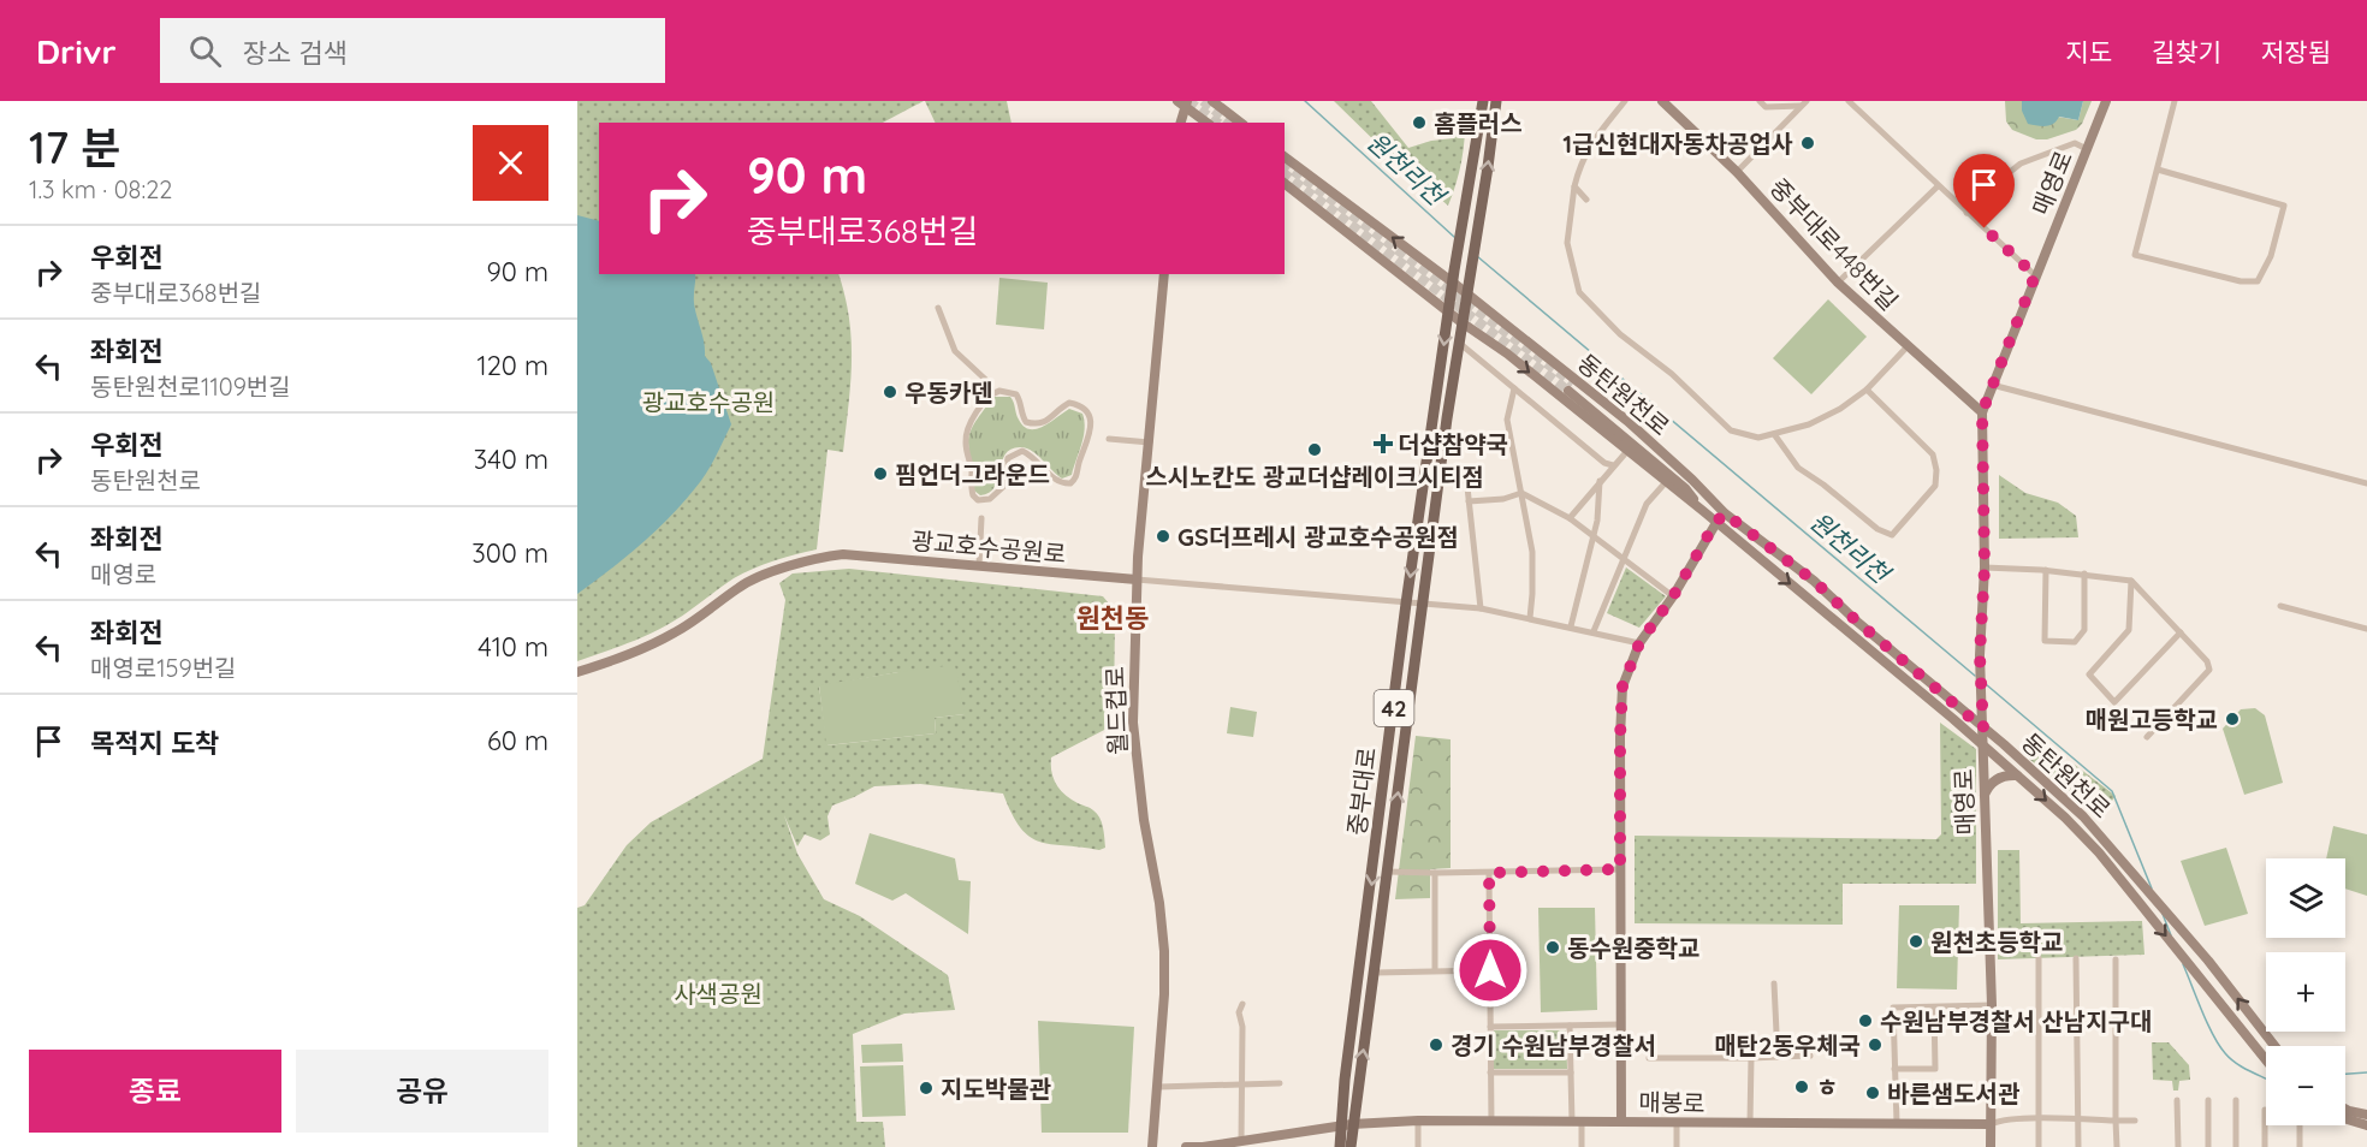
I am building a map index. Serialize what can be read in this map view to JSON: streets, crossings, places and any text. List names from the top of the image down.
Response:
{
  "streets": {
    "main road": ["42", "중부대로"],
    "street": [
      "매영로",
      "중부대로448번길",
      "동탄원천로",
      "광교호수공원로",
      "월드컵로",
      "매봉로"
    ]
  },
  "crossings": [
    ["매영로", "중부대로448번길"],
    ["매영로", "동탄원천로"],
    ["매영로", "매봉로"],
    ["동탄원천로", "42"],
    ["동탄원천로", "중부대로"],
    ["광교호수공원로", "월드컵로"],
    ["광교호수공원로", "중부대로"],
    ["42", "중부대로"],
    ["중부대로", "매봉로"]
  ],
  "districts": ["원천동"],
  "water": ["원천리천"],
  "parks": ["광교호수공원", "사색공원"],
  "places": {
    "other": [
      "홈플러스",
      "1급신현대자동차공업사",
      "우동카덴",
      "스시노칸도 광교더샵레이크시티점",
      "핌언더그라운드",
      "GS더프레시 광교호수공원점",
      "매원고등학교",
      "원천초등학교",
      "동수원중학교",
      "수원남부경찰서 산남지구대",
      "경기 수원남부경찰서",
      "매탄2동우체국",
      "ㅎ",
      "지도박물관",
      "바른샘도서관"
    ],
    "health": ["더샵참약국"]
  },
  "page": {
    "header": "Drivr",
    "search": "장소 검색",
    "nav": ["지도", "길찾기", "저장됨"],
    "heading": ["17 분", "1.3 km · 08:22"],
    "turn": ["90 m", "중부대로368번길"],
    "list": [
      {
        "name": "우회전",
        "note": "중부대로368번길",
        "value": "90 m"
      },
      {
        "name": "좌회전",
        "note": "동탄원천로1109번길",
        "value": "120 m"
      },
      {
        "name": "우회전",
        "note": "동탄원천로",
        "value": "340 m"
      },
      {
        "name": "좌회전",
        "note": "매영로",
        "value": "300 m"
      },
      {
        "name": "좌회전",
        "note": "매영로159번길",
        "value": "410 m"
      },
      {
        "name": "목적지 도착",
        "value": "60 m"
      }
    ],
    "map_buttons": ["+", "−"],
    "buttons": ["종료", "공유"]
  }
}
